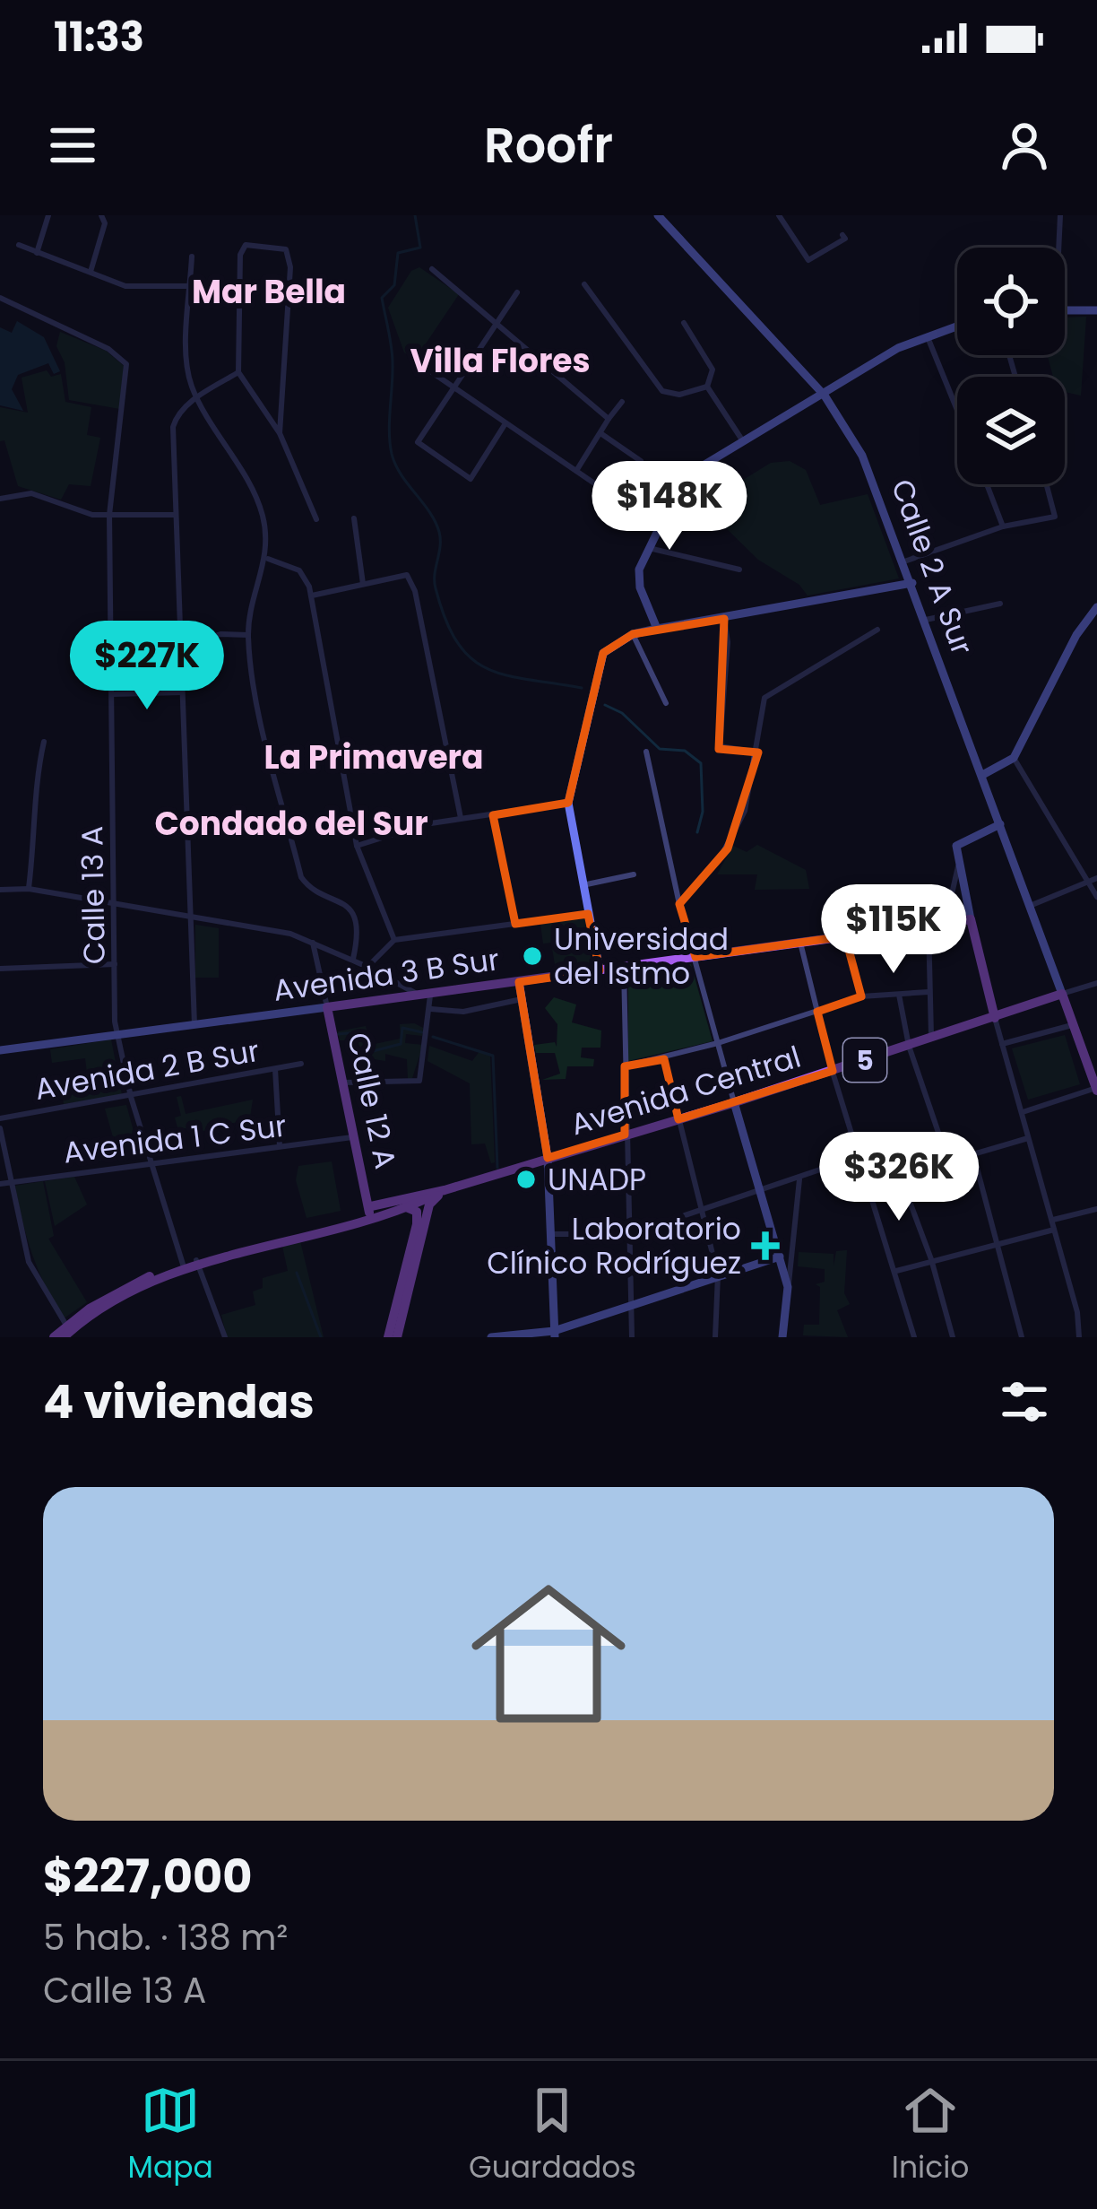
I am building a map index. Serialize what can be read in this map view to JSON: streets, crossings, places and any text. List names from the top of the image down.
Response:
{
  "streets": {
    "main road": [
      "Avenida 3 B Sur",
      "5",
      "Avenida Central",
      "Calle 12 A"
    ],
    "street": [
      "Calle 2 A Sur",
      "Calle 13 A",
      "Avenida 2 B Sur",
      "Avenida 1 C Sur"
    ]
  },
  "crossings": [
    ["Calle 2 A Sur", "Avenida Central"],
    ["Calle 13 A", "Avenida 3 B Sur"],
    ["Calle 13 A", "5"],
    ["Calle 13 A", "Avenida 2 B Sur"],
    ["Calle 13 A", "Avenida 1 C Sur"],
    ["Avenida 3 B Sur", "Calle 12 A"],
    ["5", "Avenida Central"],
    ["5", "Calle 12 A"],
    ["Calle 12 A", "Avenida 1 C Sur"]
  ],
  "districts": [
    "Mar Bella",
    "Villa Flores",
    "La Primavera",
    "Condado del Sur"
  ],
  "places": {
    "other": ["Universidad del Istmo", "UNADP"],
    "health": ["Laboratorio Clínico Rodríguez"]
  },
  "page": {
    "status": "11:33",
    "header": "Roofr",
    "price": [
      "$148K",
      "$227K",
      "$115K",
      "$326K"
    ],
    "heading": "4 viviendas",
    "list": [
      {
        "name": "$227,000",
        "note": "5 hab. · 138 m² · Calle 13 A"
      }
    ],
    "tabs": ["Mapa", "Guardados", "Inicio"]
  }
}
